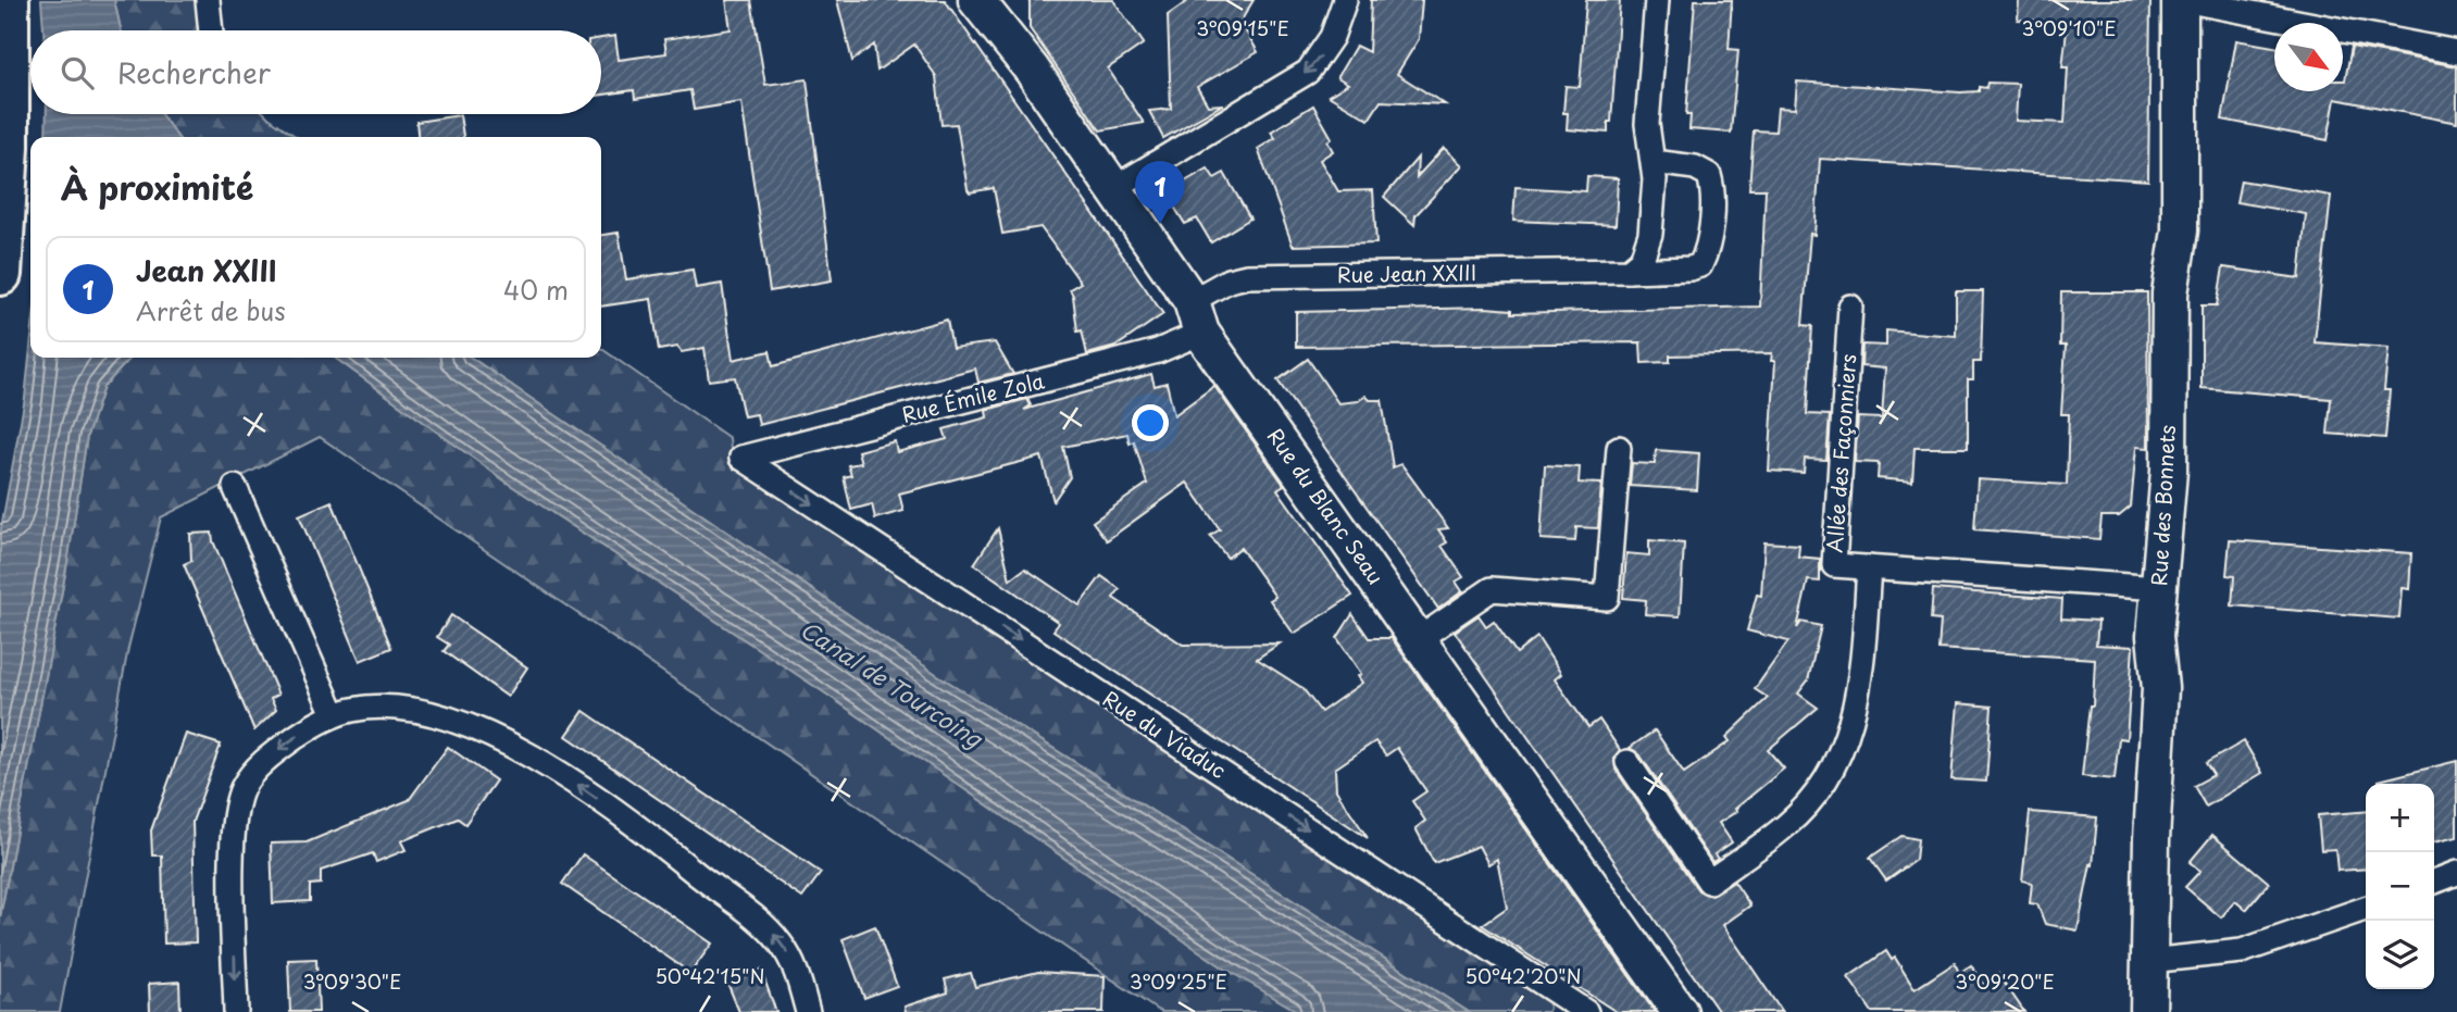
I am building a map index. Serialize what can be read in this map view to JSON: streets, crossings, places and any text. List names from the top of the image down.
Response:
{
  "streets": {
    "street": [
      "Rue Jean XXIII",
      "Rue Émile Zola",
      "Allée des Façonniers",
      "Rue des Bonnets",
      "Rue du Blanc Seau",
      "Rue du Viaduc"
    ]
  },
  "crossings": [
    ["Rue Jean XXIII", "Rue Émile Zola"],
    ["Rue Jean XXIII", "Rue du Blanc Seau"],
    ["Rue Émile Zola", "Rue du Blanc Seau"],
    ["Rue Émile Zola", "Rue du Viaduc"],
    ["Allée des Façonniers", "Rue des Bonnets"]
  ],
  "one_way": ["Rue du Viaduc"],
  "water": ["Canal de Tourcoing"],
  "north": "bottom right",
  "page": {
    "search": "Rechercher",
    "heading": "À proximité",
    "pins": "1",
    "list": [
      {
        "mark": "1",
        "name": "Jean XXIII",
        "note": "Arrêt de bus",
        "value": "40 m"
      }
    ],
    "map_buttons": ["+", "−"]
  },
  "coordinates": [
    "3°09'15\"E",
    "3°09'10\"E",
    "50°42'15\"N",
    "50°42'20\"N",
    "3°09'30\"E",
    "3°09'25\"E",
    "3°09'20\"E"
  ]
}
